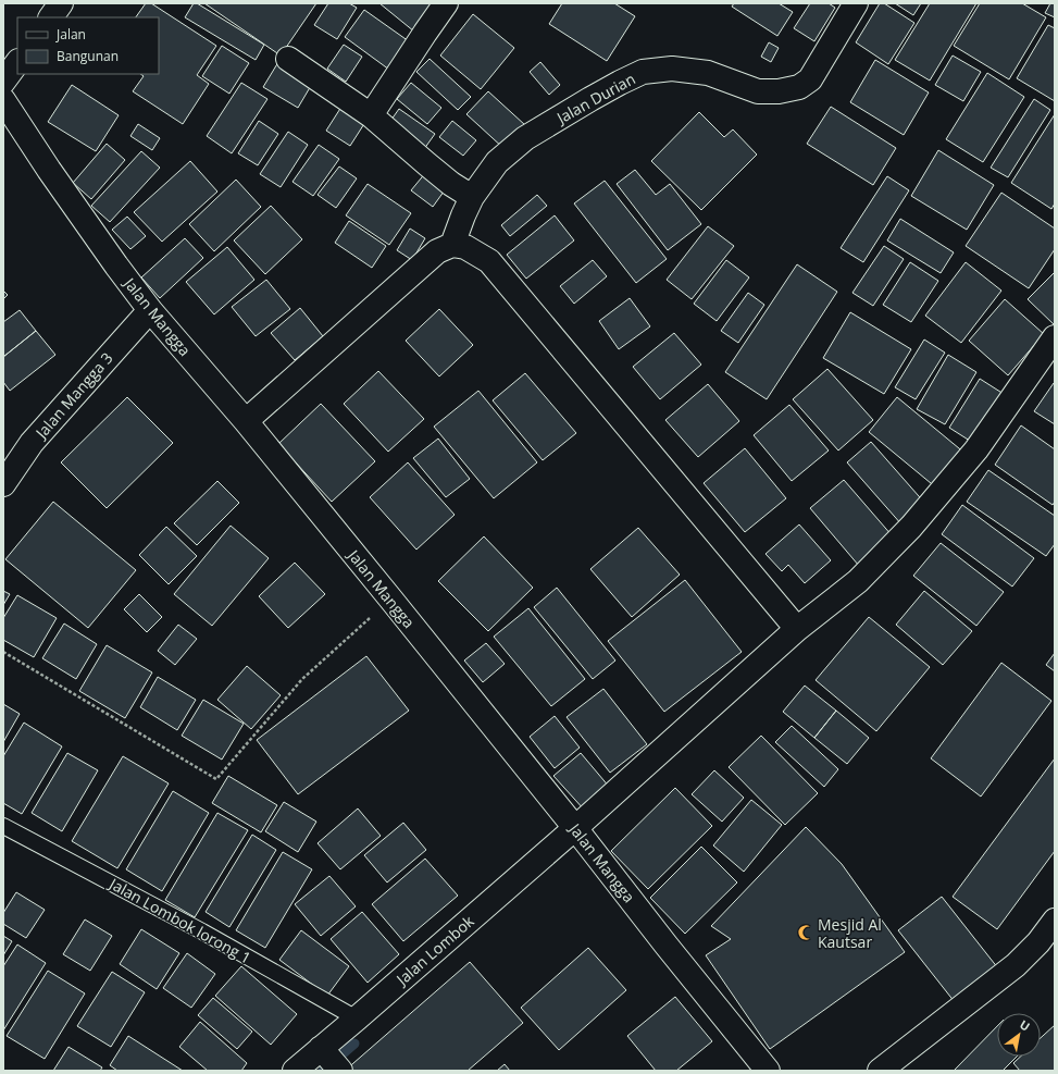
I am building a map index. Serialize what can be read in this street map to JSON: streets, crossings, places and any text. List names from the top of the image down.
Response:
{
  "streets": {
    "street": [
      "Jalan Durian",
      "Jalan Mangga",
      "Jalan Mangga 3",
      "Jalan Lombok"
    ],
    "lane": ["Jalan Lombok lorong 1"]
  },
  "crossings": [
    ["Jalan Mangga", "Jalan Mangga 3"],
    ["Jalan Mangga", "Jalan Lombok"],
    ["Jalan Lombok lorong 1", "Jalan Lombok"]
  ],
  "places": {
    "mosque": ["Mesjid Al Kautsar"]
  },
  "legend": ["Jalan", "Bangunan"],
  "north": "top right"
}
